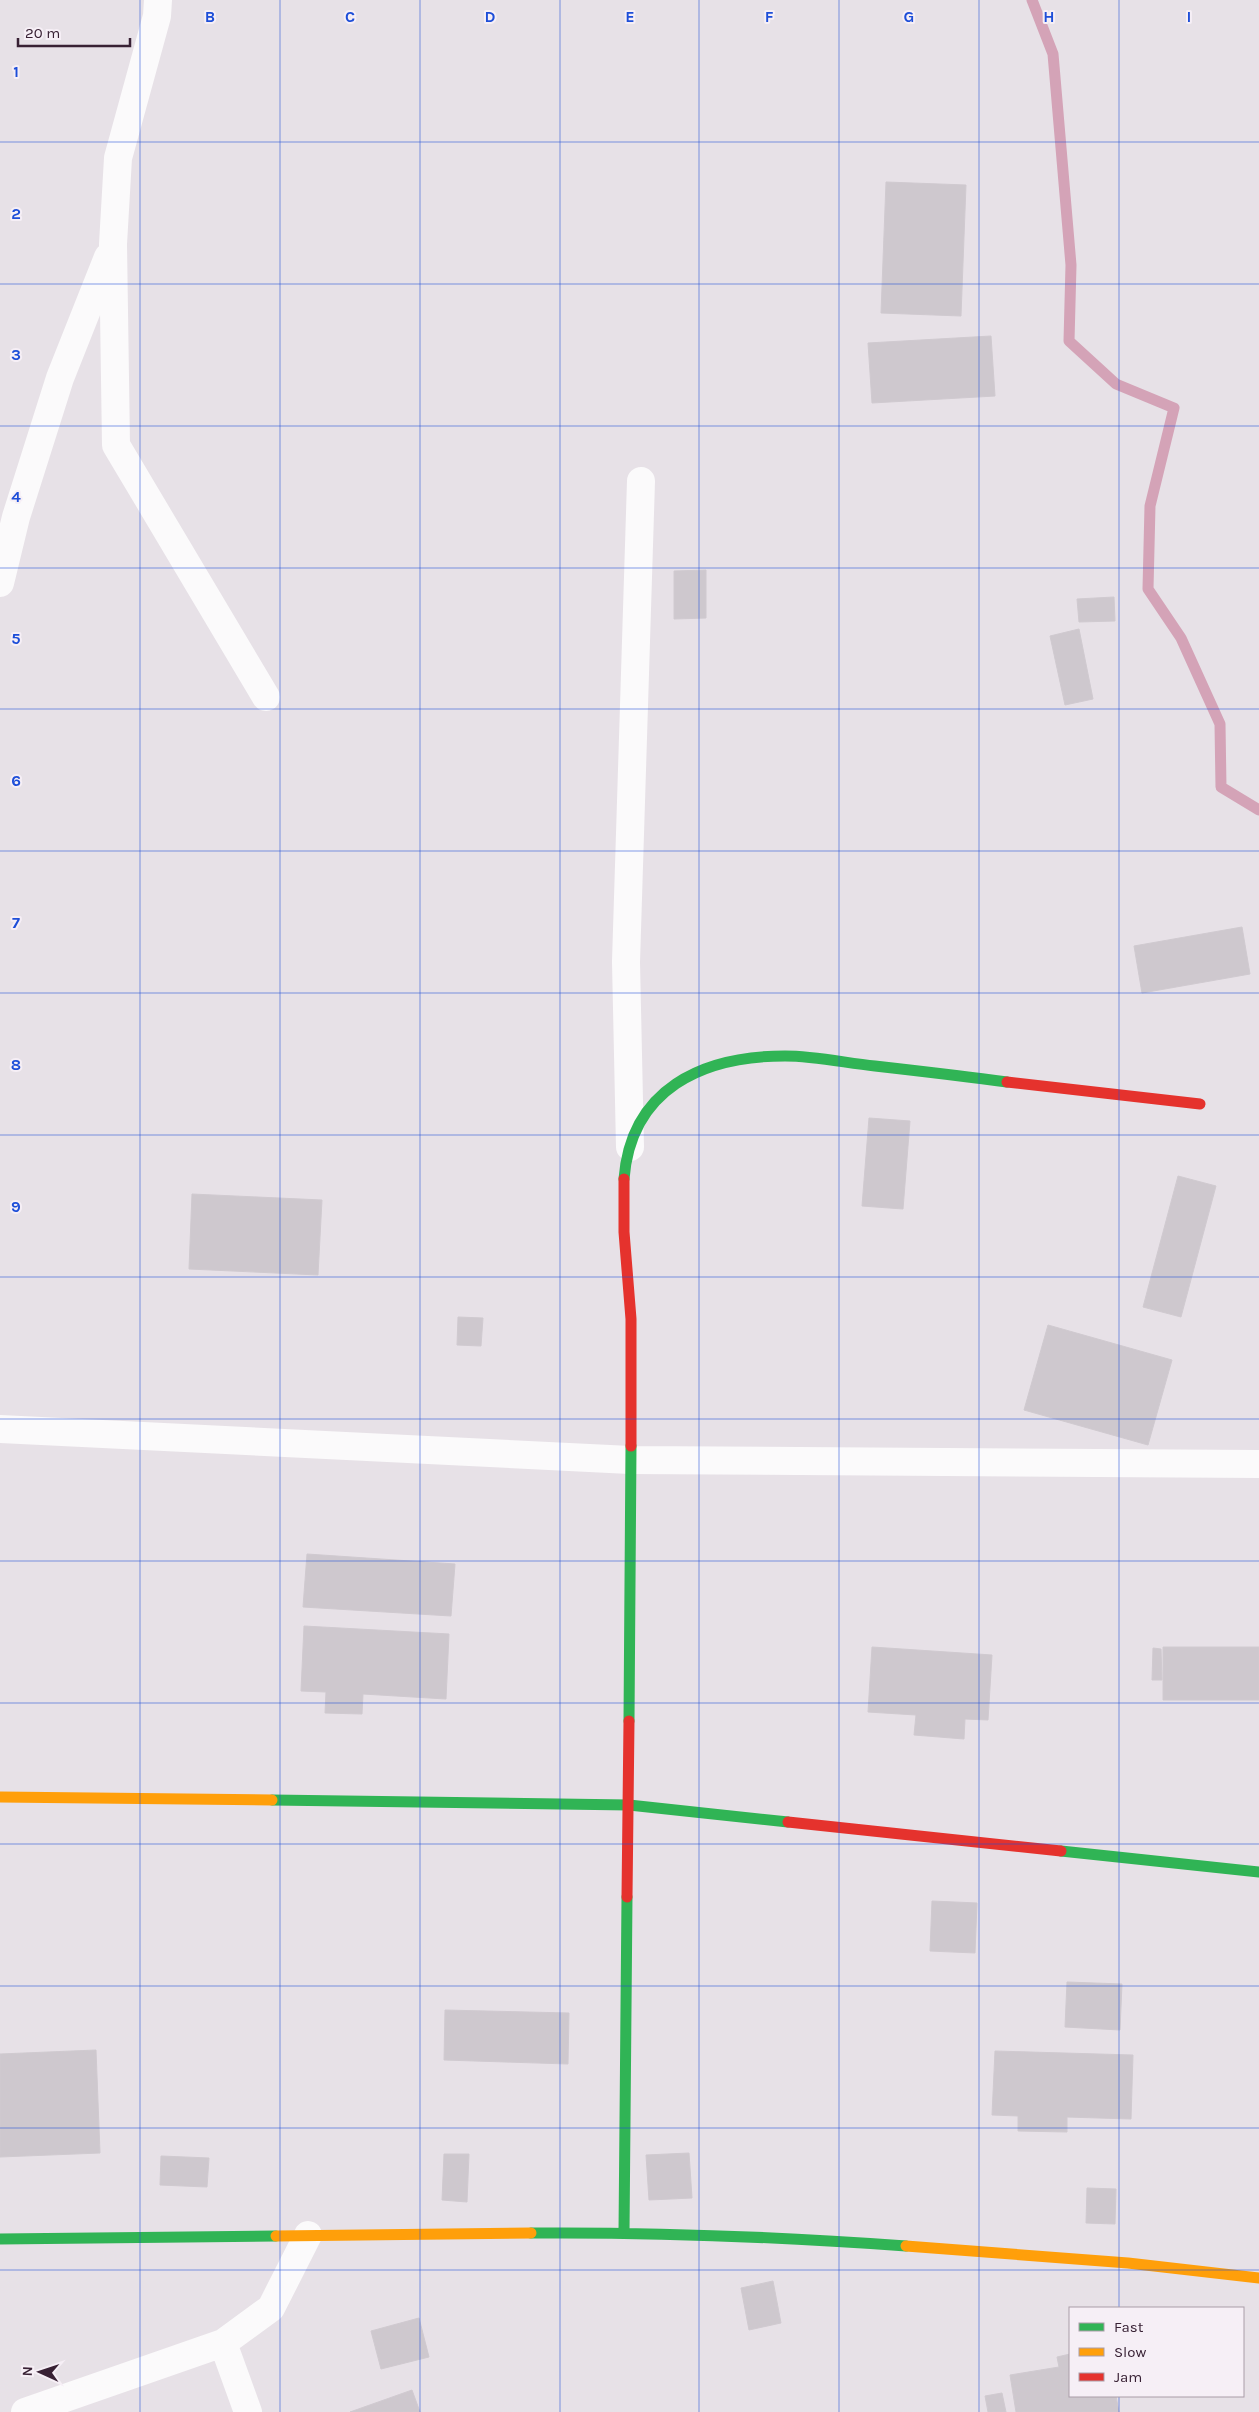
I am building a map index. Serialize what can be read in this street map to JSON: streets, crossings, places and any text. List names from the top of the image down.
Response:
{
  "legend": ["Fast", "Slow", "Jam"],
  "scale_bar": "20 m",
  "north": "left",
  "grid": {
    "columns": [
      "B",
      "C",
      "D",
      "E",
      "F",
      "G",
      "H",
      "I"
    ],
    "rows": [
      "1",
      "2",
      "3",
      "4",
      "5",
      "6",
      "7",
      "8",
      "9"
    ]
  }
}
